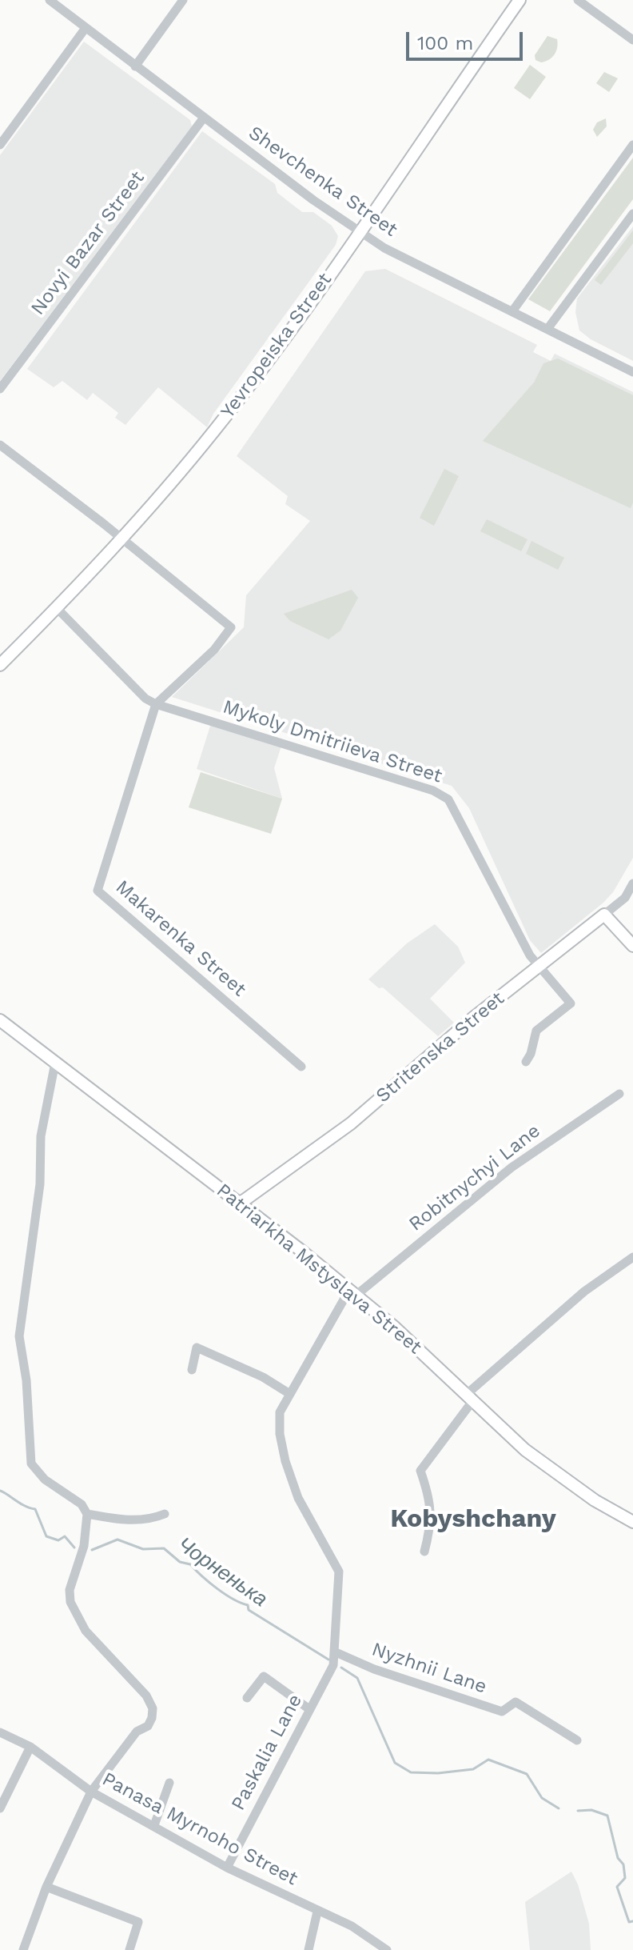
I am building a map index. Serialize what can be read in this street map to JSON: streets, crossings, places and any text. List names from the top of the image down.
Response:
{
  "streets": {
    "main road": ["Yevropeiska Street", "Stritenska Street", "Patriarkha Mstyslava Street"],
    "street": [
      "Shevchenka Street",
      "Novyi Bazar Street",
      "Mykoly Dmitriieva Street",
      "Makarenka Street",
      "Robitnychyi Lane",
      "Nyzhnii Lane",
      "Paskalia Lane",
      "Panasa Myrnoho Street"
    ]
  },
  "crossings": [
    ["Shevchenka Street", "Novyi Bazar Street"],
    ["Shevchenka Street", "Yevropeiska Street"],
    ["Yevropeiska Street", "Mykoly Dmitriieva Street"],
    ["Mykoly Dmitriieva Street", "Makarenka Street"],
    ["Mykoly Dmitriieva Street", "Stritenska Street"],
    ["Stritenska Street", "Patriarkha Mstyslava Street"],
    ["Robitnychyi Lane", "Patriarkha Mstyslava Street"],
    ["Robitnychyi Lane", "Paskalia Lane"],
    ["Patriarkha Mstyslava Street", "Paskalia Lane"],
    ["Nyzhnii Lane", "Paskalia Lane"],
    ["Paskalia Lane", "Panasa Myrnoho Street"]
  ],
  "districts": ["Kobyshchany"],
  "water": ["Чорненька"],
  "scale_bar": "100 m"
}
